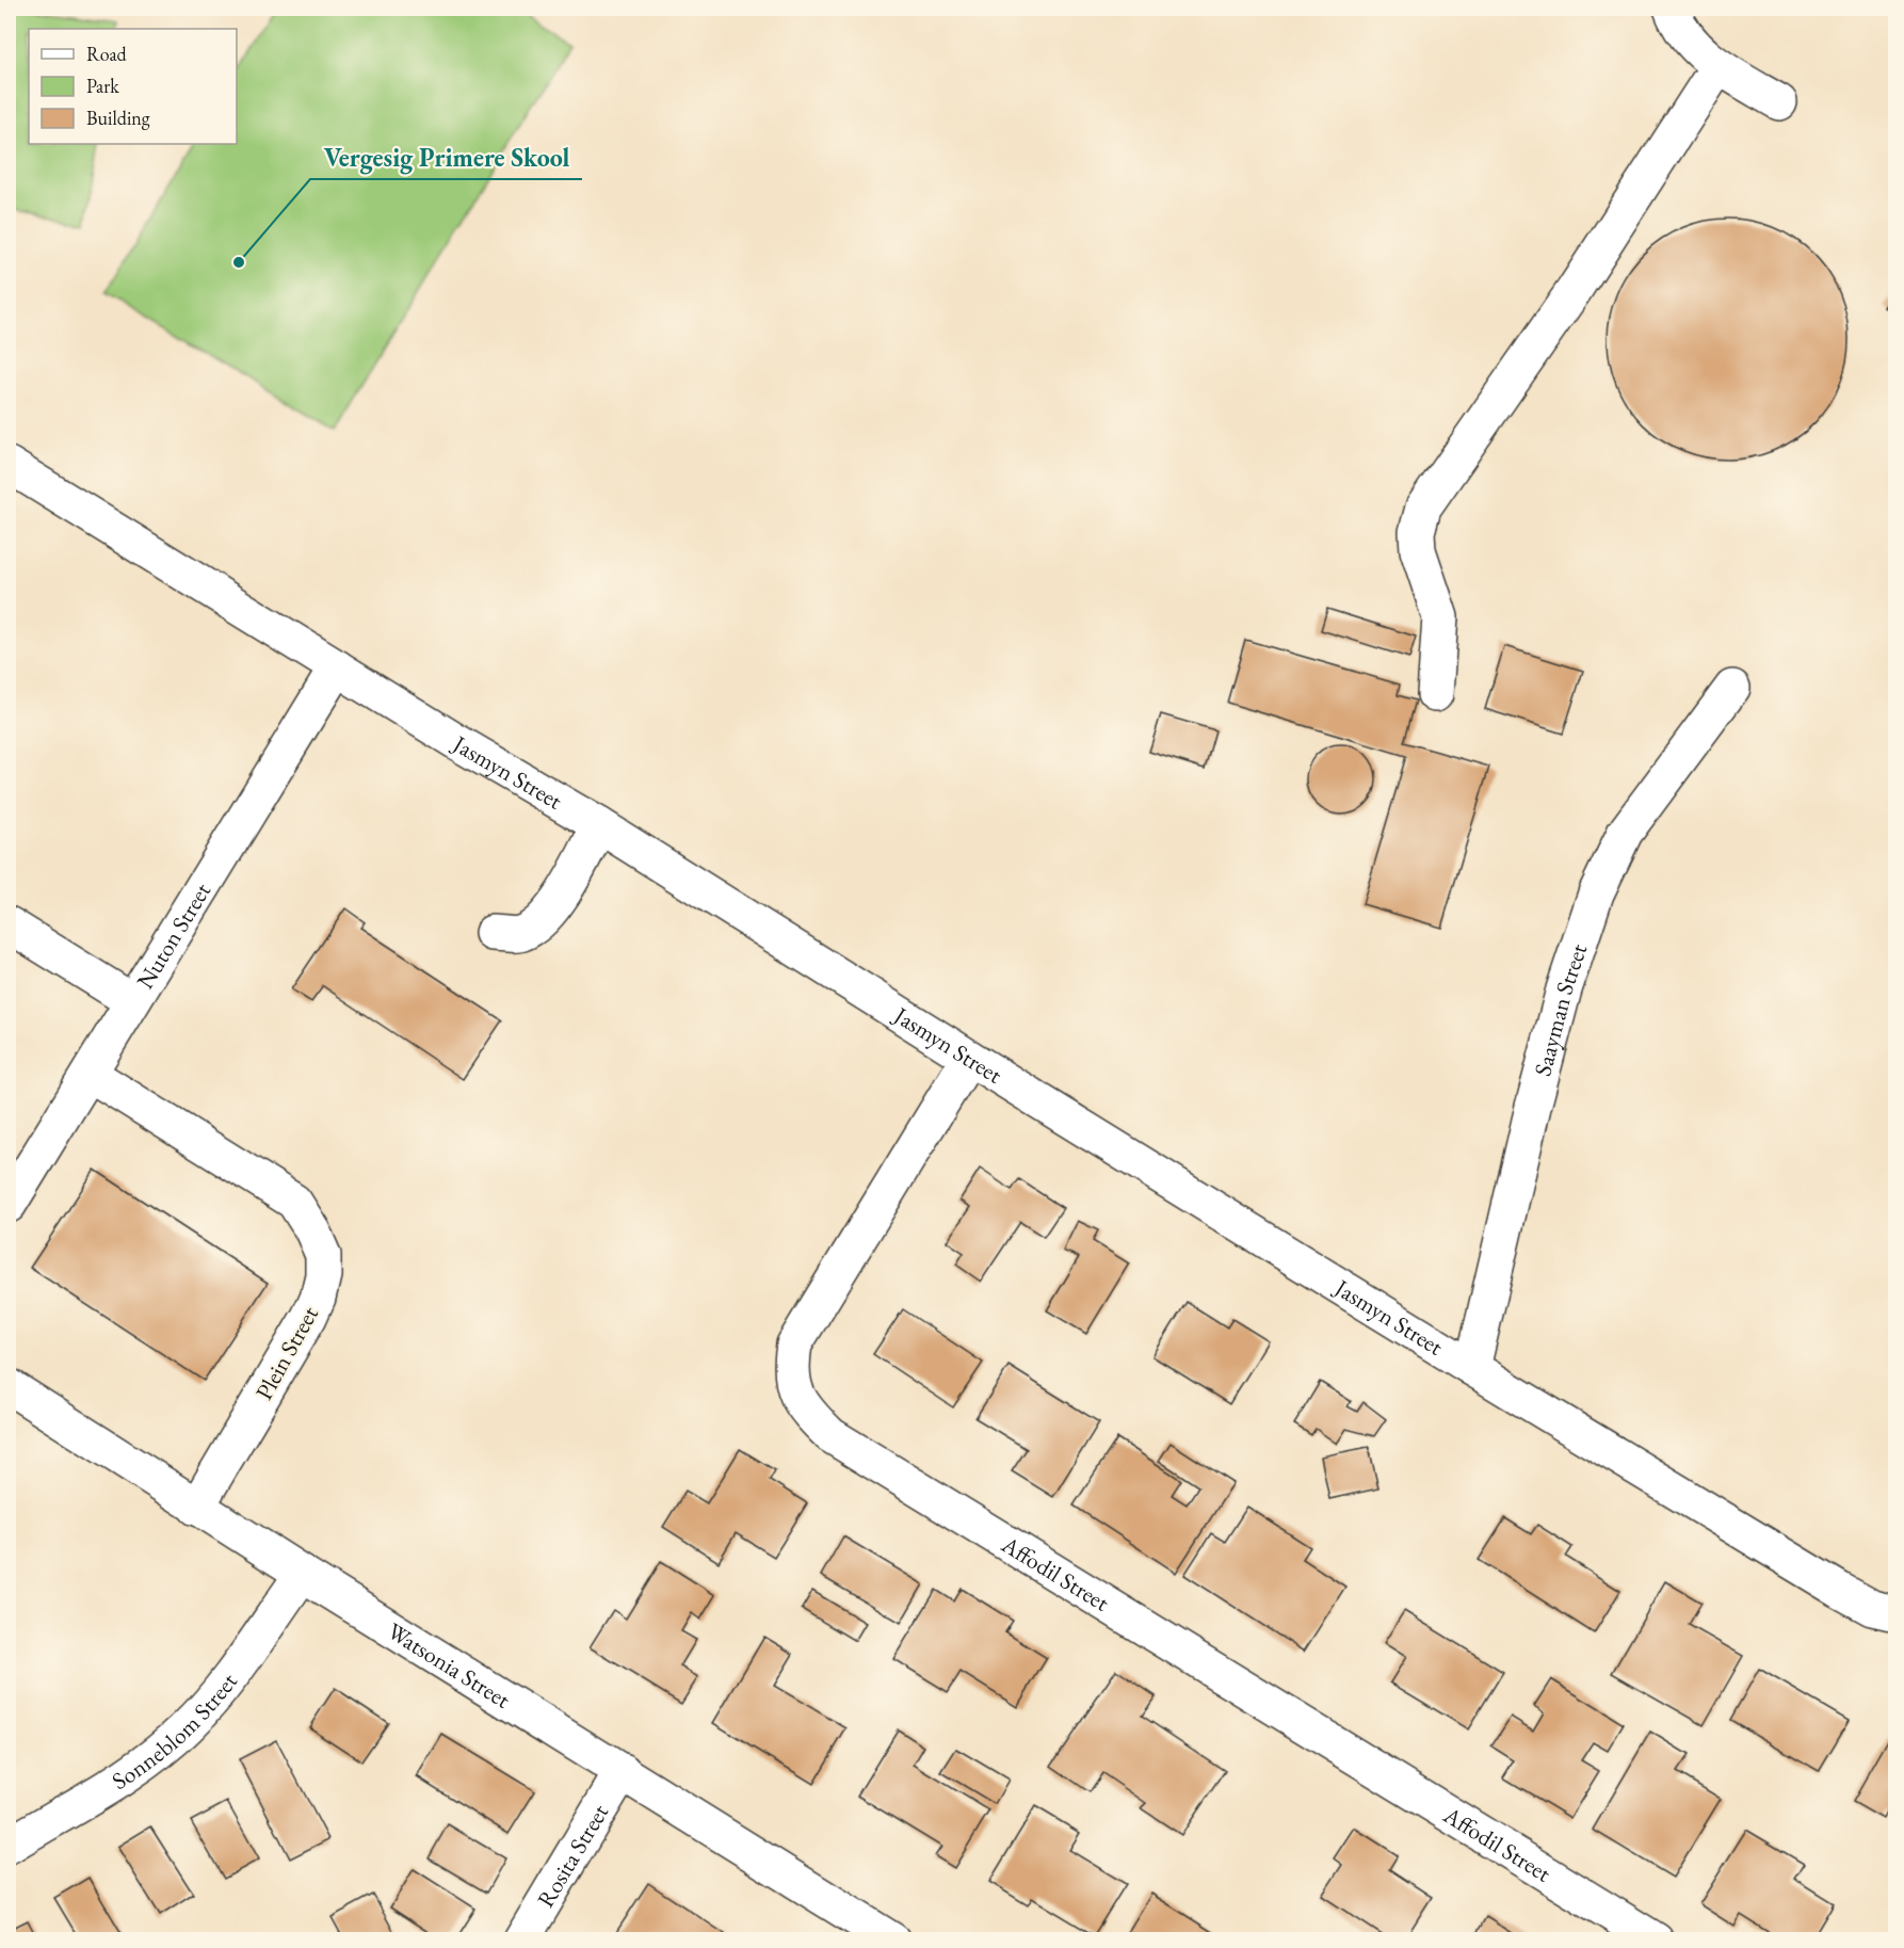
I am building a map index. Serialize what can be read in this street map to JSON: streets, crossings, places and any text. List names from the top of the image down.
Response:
{
  "streets": {
    "street": [
      "Jasmyn Street",
      "Nuton Street",
      "Saayman Street",
      "Plein Street",
      "Affodil Street",
      "Watsonia Street",
      "Sonneblom Street",
      "Rosita Street"
    ]
  },
  "crossings": [
    ["Jasmyn Street", "Nuton Street"],
    ["Jasmyn Street", "Saayman Street"],
    ["Jasmyn Street", "Affodil Street"],
    ["Nuton Street", "Plein Street"],
    ["Plein Street", "Watsonia Street"],
    ["Watsonia Street", "Sonneblom Street"],
    ["Watsonia Street", "Rosita Street"]
  ],
  "places": ["Vergesig Primere Skool"],
  "legend": ["Road", "Park", "Building"]
}
